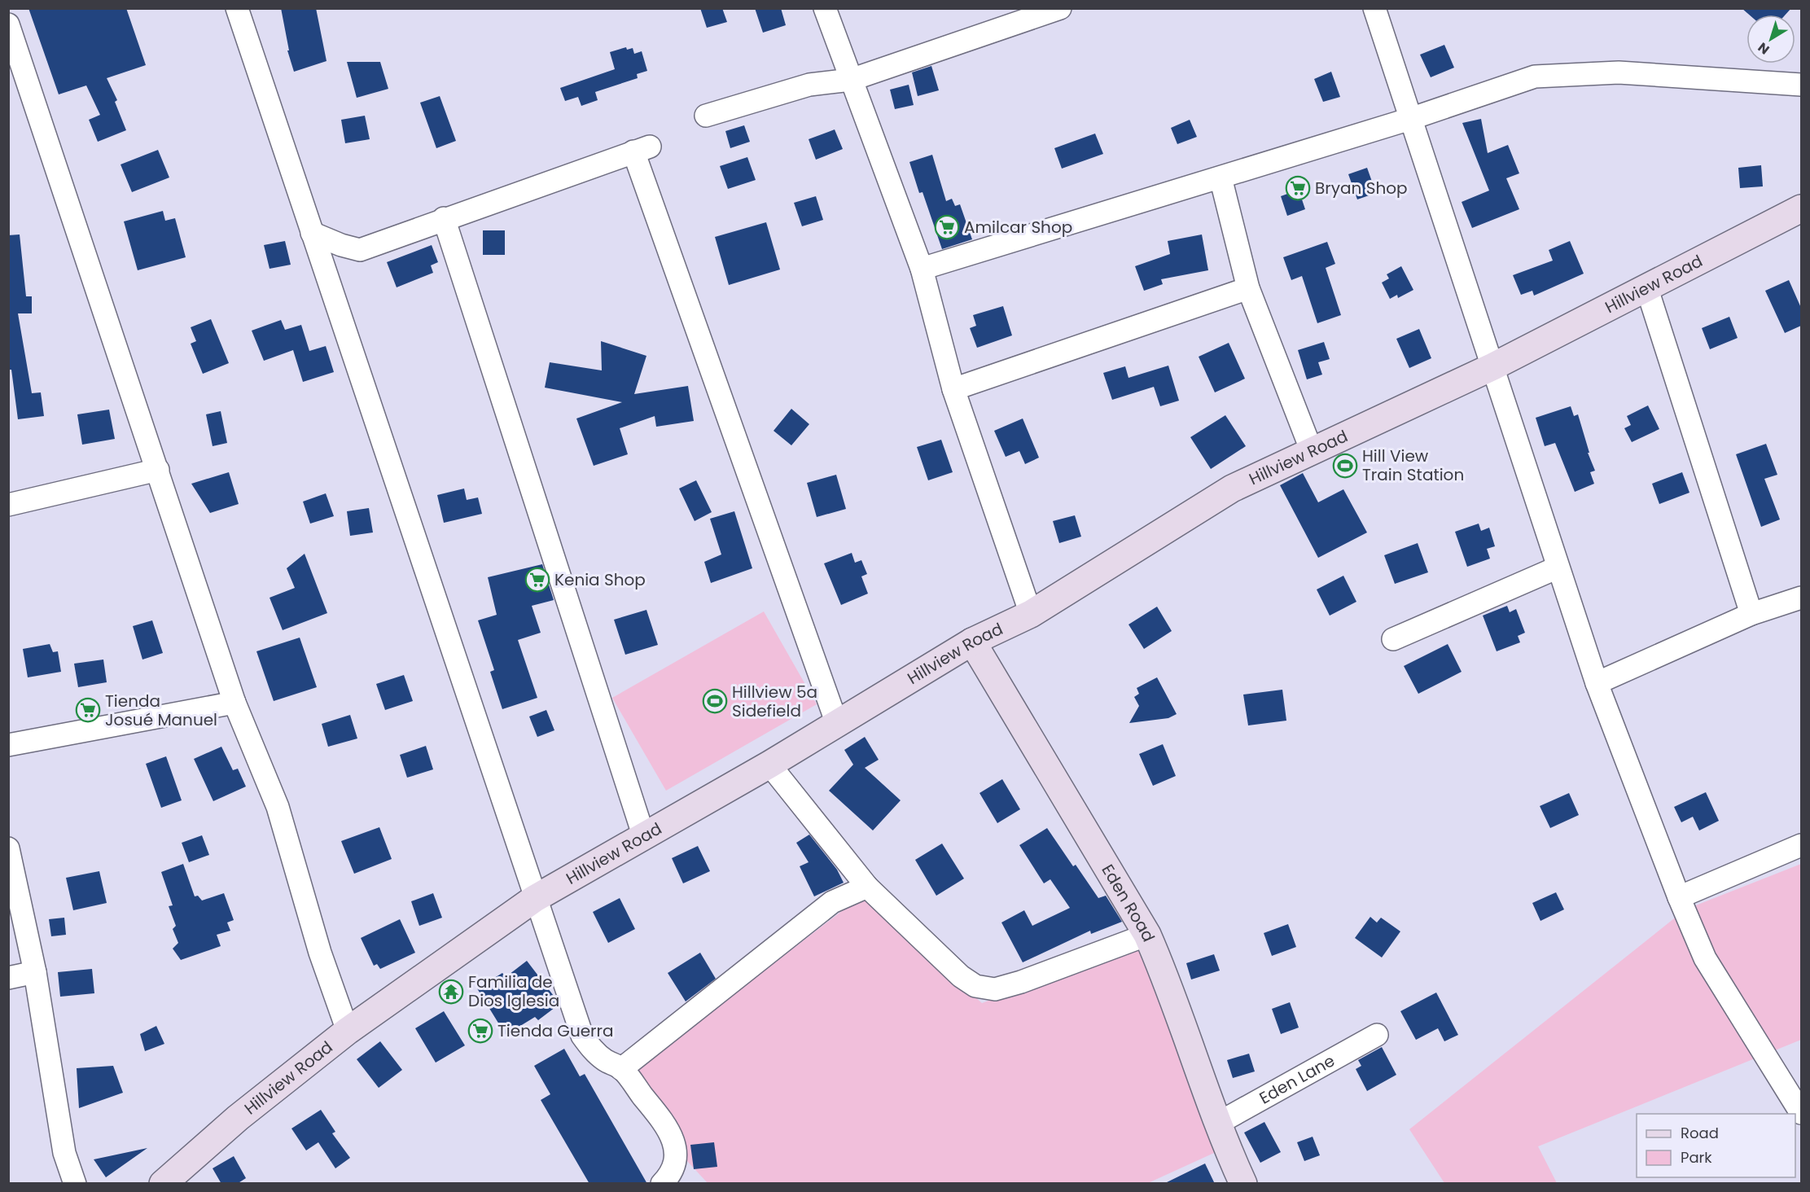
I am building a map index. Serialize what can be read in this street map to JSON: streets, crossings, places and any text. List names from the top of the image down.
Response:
{
  "streets": {
    "street": ["Hillview Road", "Eden Road", "Eden Lane"]
  },
  "crossings": [
    ["Hillview Road", "Eden Road"],
    ["Eden Road", "Eden Lane"]
  ],
  "places": {
    "supermarket": [
      "Bryan Shop",
      "Amilcar Shop",
      "Kenia Shop",
      "Tienda Josué Manuel",
      "Tienda Guerra"
    ],
    "sports": ["Hill View Train Station", "Hillview 5a Sidefield"],
    "temple": ["Familia de Dios Iglesia"]
  },
  "legend": ["Road", "Park"],
  "north": "bottom left"
}
